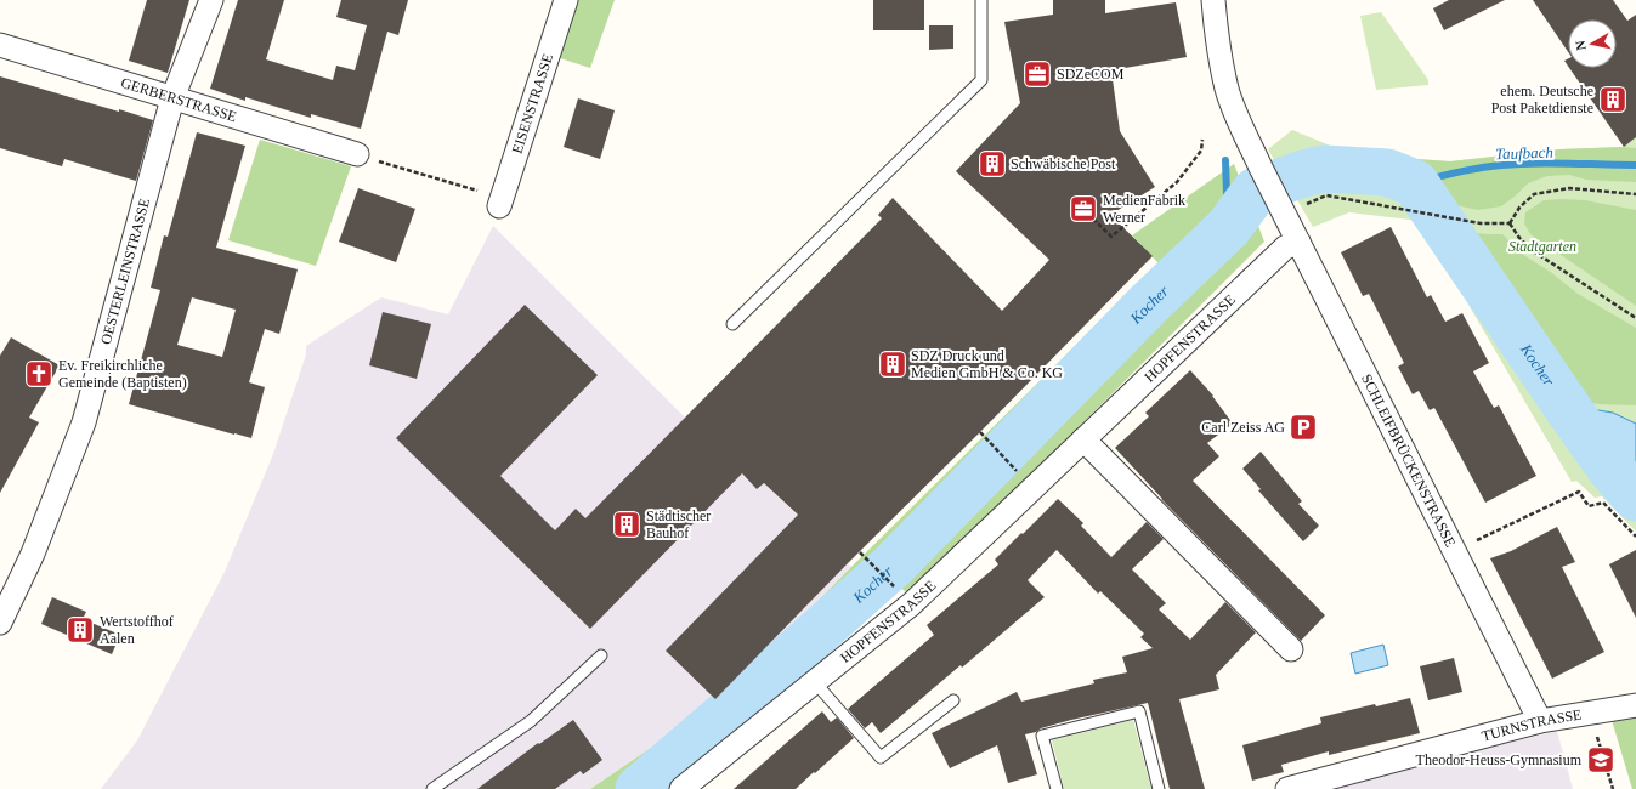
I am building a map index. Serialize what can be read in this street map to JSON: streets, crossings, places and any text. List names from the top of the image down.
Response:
{
  "streets": {
    "street": [
      "GERBERSTRASSE",
      "EISENSTRASSE",
      "OESTERLEINSTRASSE",
      "HOPFENSTRASSE",
      "SCHLEIFBRÜCKENSTRASSE",
      "TURNSTRASSE"
    ]
  },
  "crossings": [
    ["GERBERSTRASSE", "OESTERLEINSTRASSE"],
    ["HOPFENSTRASSE", "SCHLEIFBRÜCKENSTRASSE"],
    ["SCHLEIFBRÜCKENSTRASSE", "TURNSTRASSE"]
  ],
  "water": ["Taufbach", "Kocher"],
  "parks": ["Stadtgarten"],
  "places": {
    "office": ["SDZeCOM", "MedienFabrik Werner"],
    "building": [
      "ehem. Deutsche Post Paketdienste",
      "Schwäbische Post",
      "SDZ Druck und Medien GmbH & Co. KG",
      "Städtischer Bauhof",
      "Wertstoffhof Aalen"
    ],
    "church": ["Ev. Freikirchliche Gemeinde (Baptisten)"],
    "parking": ["Carl Zeiss AG"],
    "school or university": ["Theodor-Heuss-Gymnasium"]
  },
  "north": "left"
}
